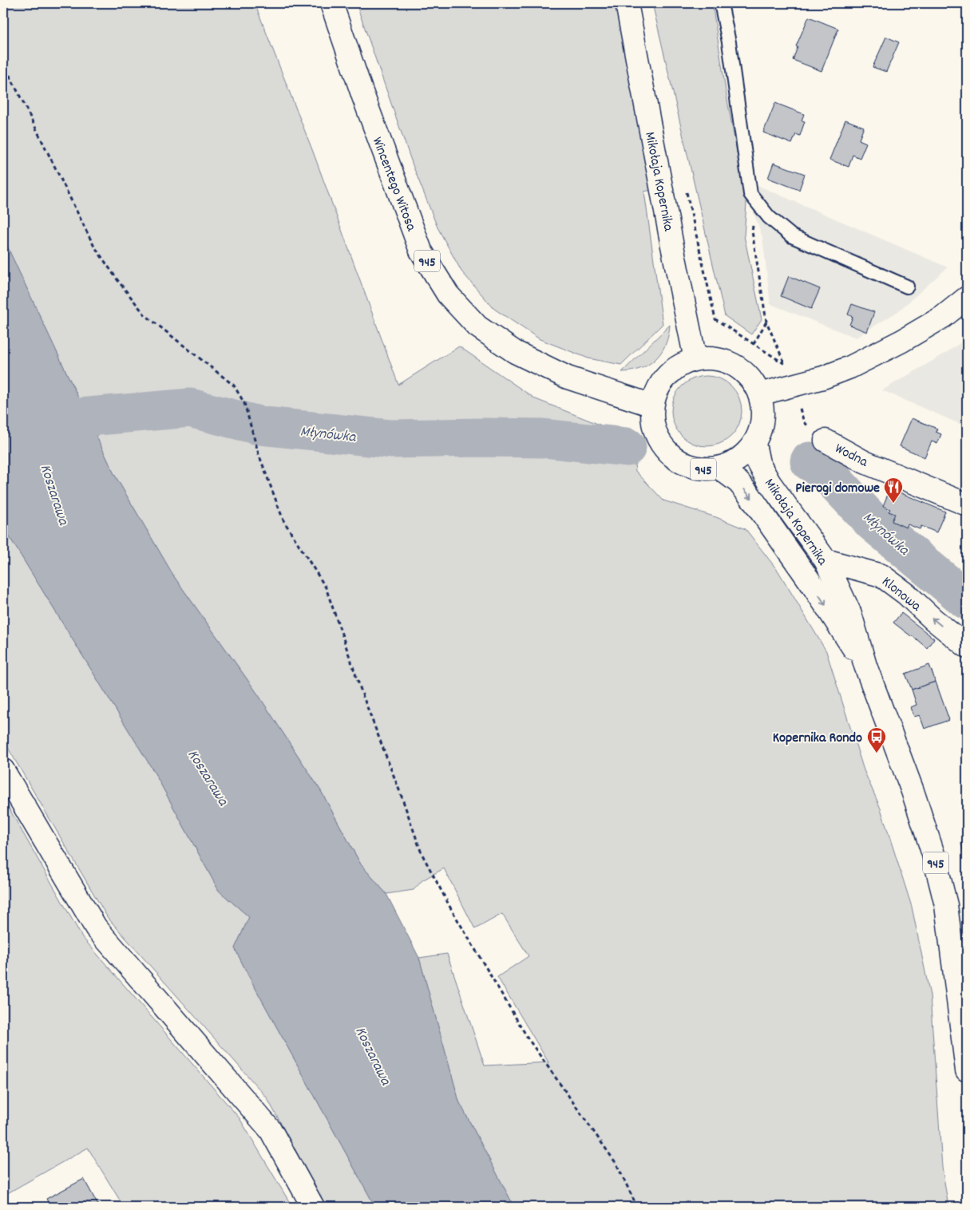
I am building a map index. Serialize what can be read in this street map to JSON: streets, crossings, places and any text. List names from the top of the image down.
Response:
{
  "streets": {
    "main road": [
      "Mikołaja Kopernika",
      "Wincentego Witosa",
      "945",
      "Wodna",
      "Klonowa"
    ]
  },
  "crossings": [
    ["Mikołaja Kopernika", "Wincentego Witosa"],
    ["Mikołaja Kopernika", "945"],
    ["Mikołaja Kopernika", "Klonowa"],
    ["Wincentego Witosa", "945"]
  ],
  "one_way": ["Klonowa"],
  "water": ["Młynówka", "Koszarawa"],
  "places": {
    "restaurant": ["Pierogi domowe"],
    "bus stop": ["Kopernika Rondo"]
  }
}
